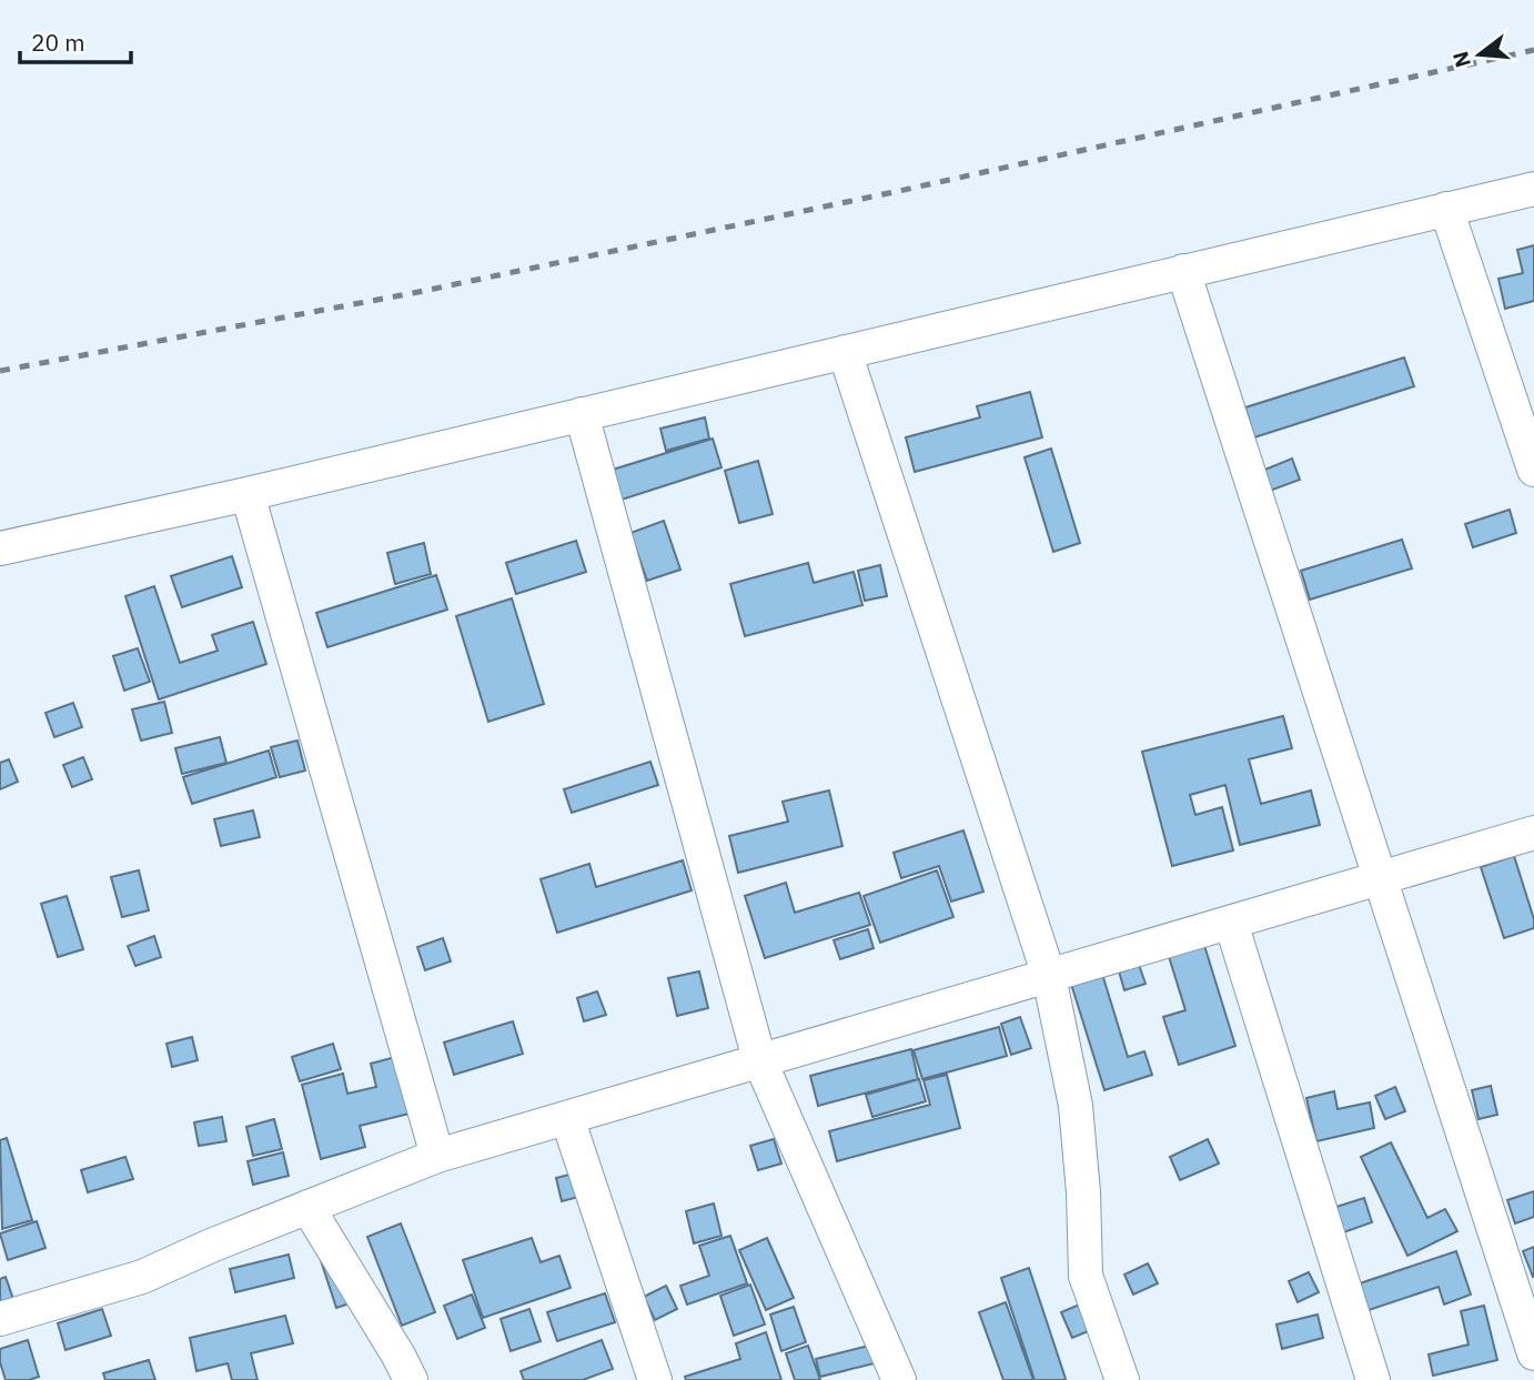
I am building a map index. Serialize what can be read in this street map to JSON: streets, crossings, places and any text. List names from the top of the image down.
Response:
{
  "scale_bar": "20 m",
  "north": "left"
}
